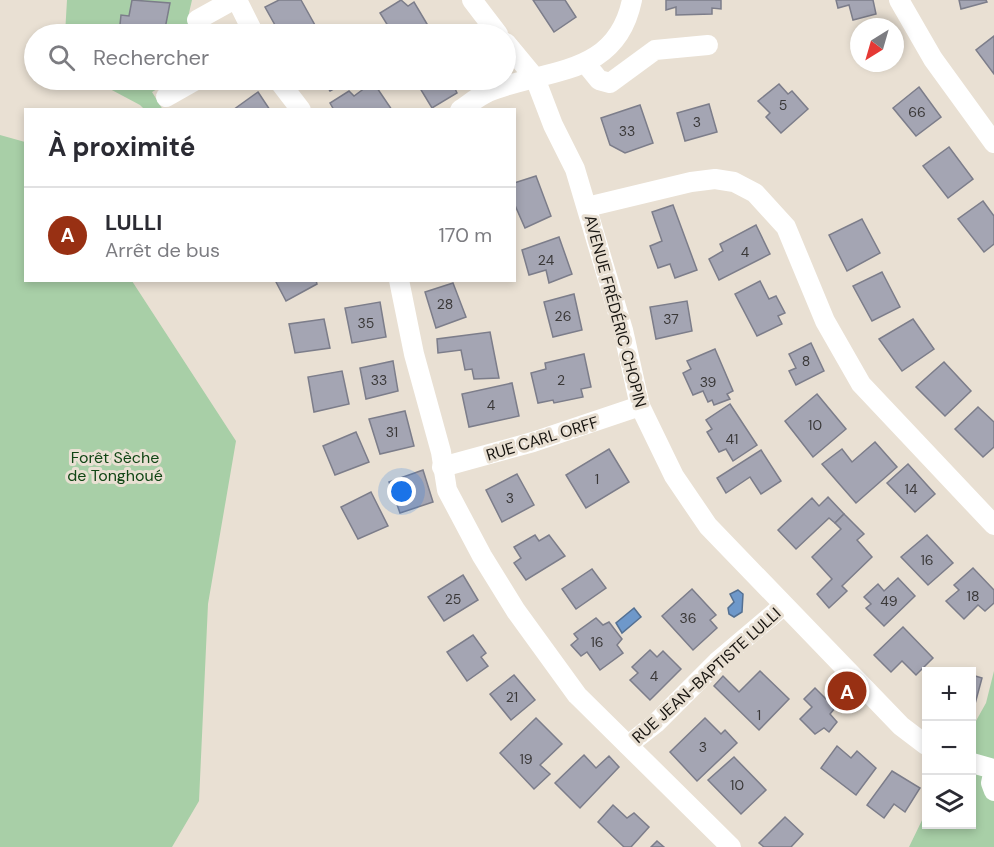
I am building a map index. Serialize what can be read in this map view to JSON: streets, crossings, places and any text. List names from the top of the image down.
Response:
{
  "streets": {
    "street": ["AVENUE FRÉDÉRIC CHOPIN", "RUE CARL ORFF", "RUE JEAN-BAPTISTE LULLI"]
  },
  "crossings": [
    ["AVENUE FRÉDÉRIC CHOPIN", "RUE CARL ORFF"],
    ["AVENUE FRÉDÉRIC CHOPIN", "RUE JEAN-BAPTISTE LULLI"]
  ],
  "parks": ["Forêt Sèche de Tonghoué"],
  "house_numbers": [
    "5",
    "66",
    "3",
    "33",
    "4",
    "24",
    "28",
    "26",
    "37",
    "35",
    "8",
    "33",
    "2",
    "39",
    "4",
    "10",
    "31",
    "41",
    "1",
    "14",
    "3",
    "16",
    "18",
    "25",
    "49",
    "36",
    "16",
    "4",
    "21",
    "1",
    "3",
    "19",
    "10"
  ],
  "north": "bottom left",
  "page": {
    "search": "Rechercher",
    "heading": "À proximité",
    "list": [
      {
        "mark": "A",
        "name": "LULLI",
        "note": "Arrêt de bus",
        "value": "170 m"
      }
    ],
    "map_buttons": ["+", "−"],
    "pins": "A"
  }
}
